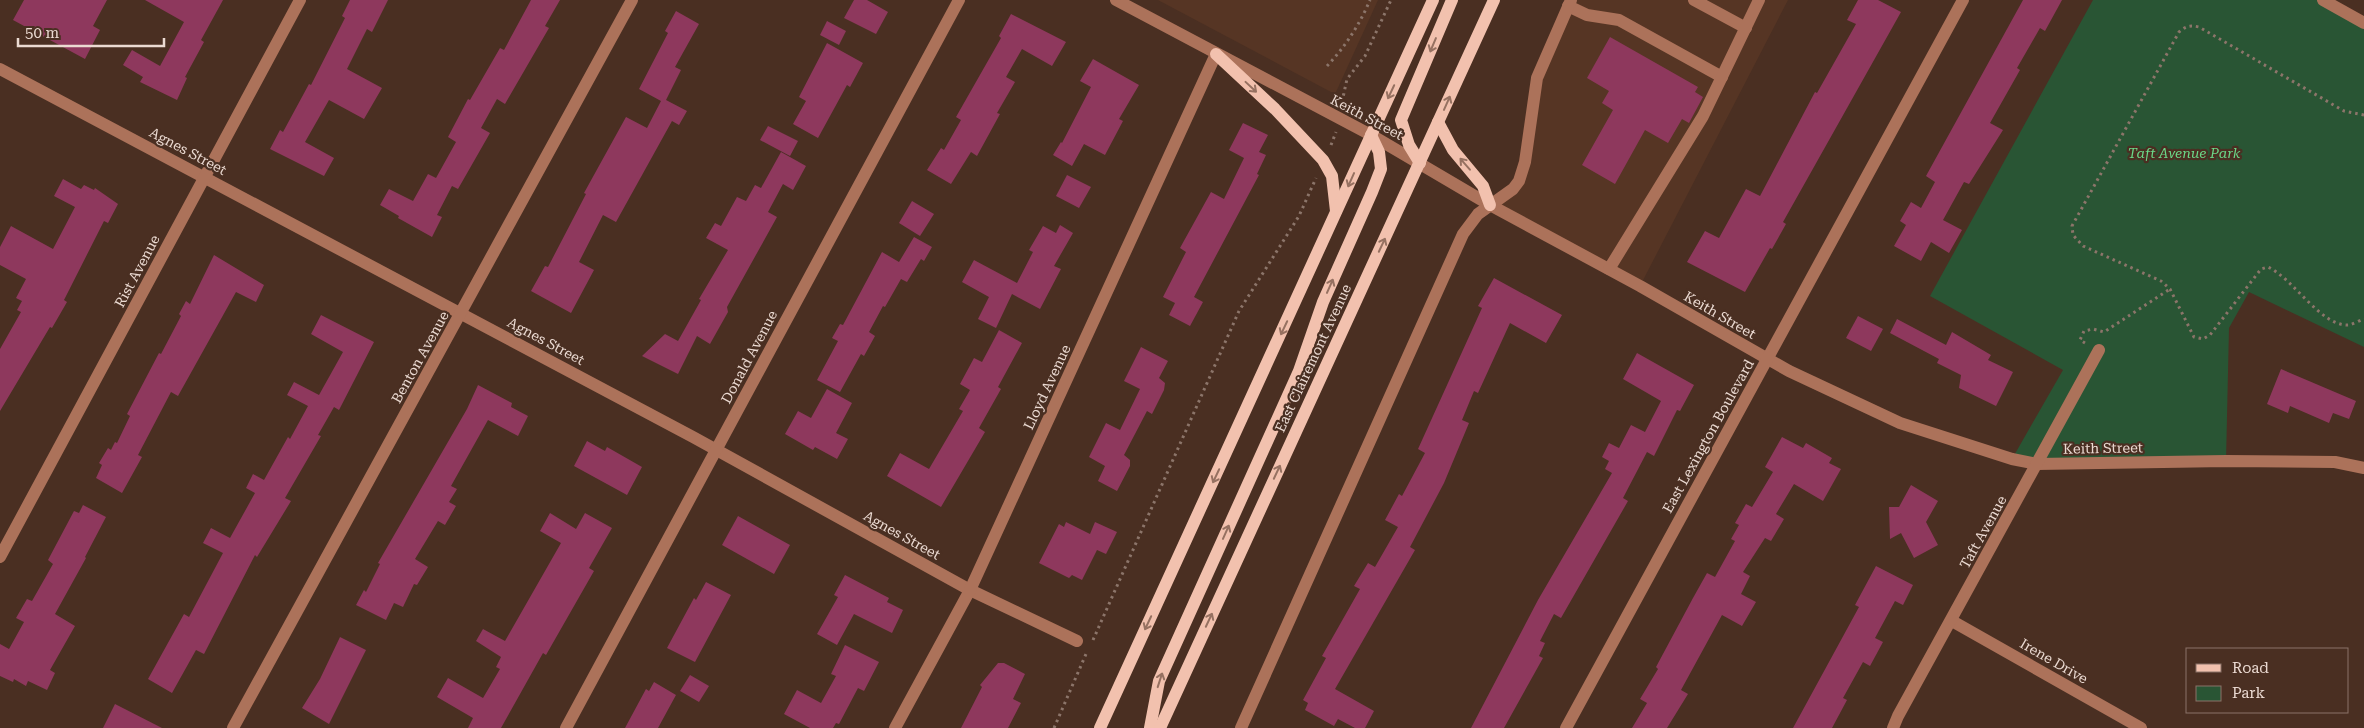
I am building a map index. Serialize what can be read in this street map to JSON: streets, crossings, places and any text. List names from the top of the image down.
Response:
{
  "streets": {
    "main road": ["East Clairemont Avenue"],
    "street": [
      "Keith Street",
      "Agnes Street",
      "Rist Avenue",
      "Benton Avenue",
      "Donald Avenue",
      "Lloyd Avenue",
      "East Lexington Boulevard",
      "Taft Avenue",
      "Irene Drive"
    ]
  },
  "crossings": [
    ["Keith Street", "East Clairemont Avenue"],
    ["Keith Street", "Lloyd Avenue"],
    ["Keith Street", "East Lexington Boulevard"],
    ["Keith Street", "Taft Avenue"],
    ["Agnes Street", "Rist Avenue"],
    ["Agnes Street", "Benton Avenue"],
    ["Agnes Street", "Donald Avenue"],
    ["Agnes Street", "Lloyd Avenue"],
    ["Taft Avenue", "Irene Drive"]
  ],
  "parks": ["Taft Avenue Park"],
  "legend": ["Road", "Park"],
  "scale_bar": "50 m"
}
